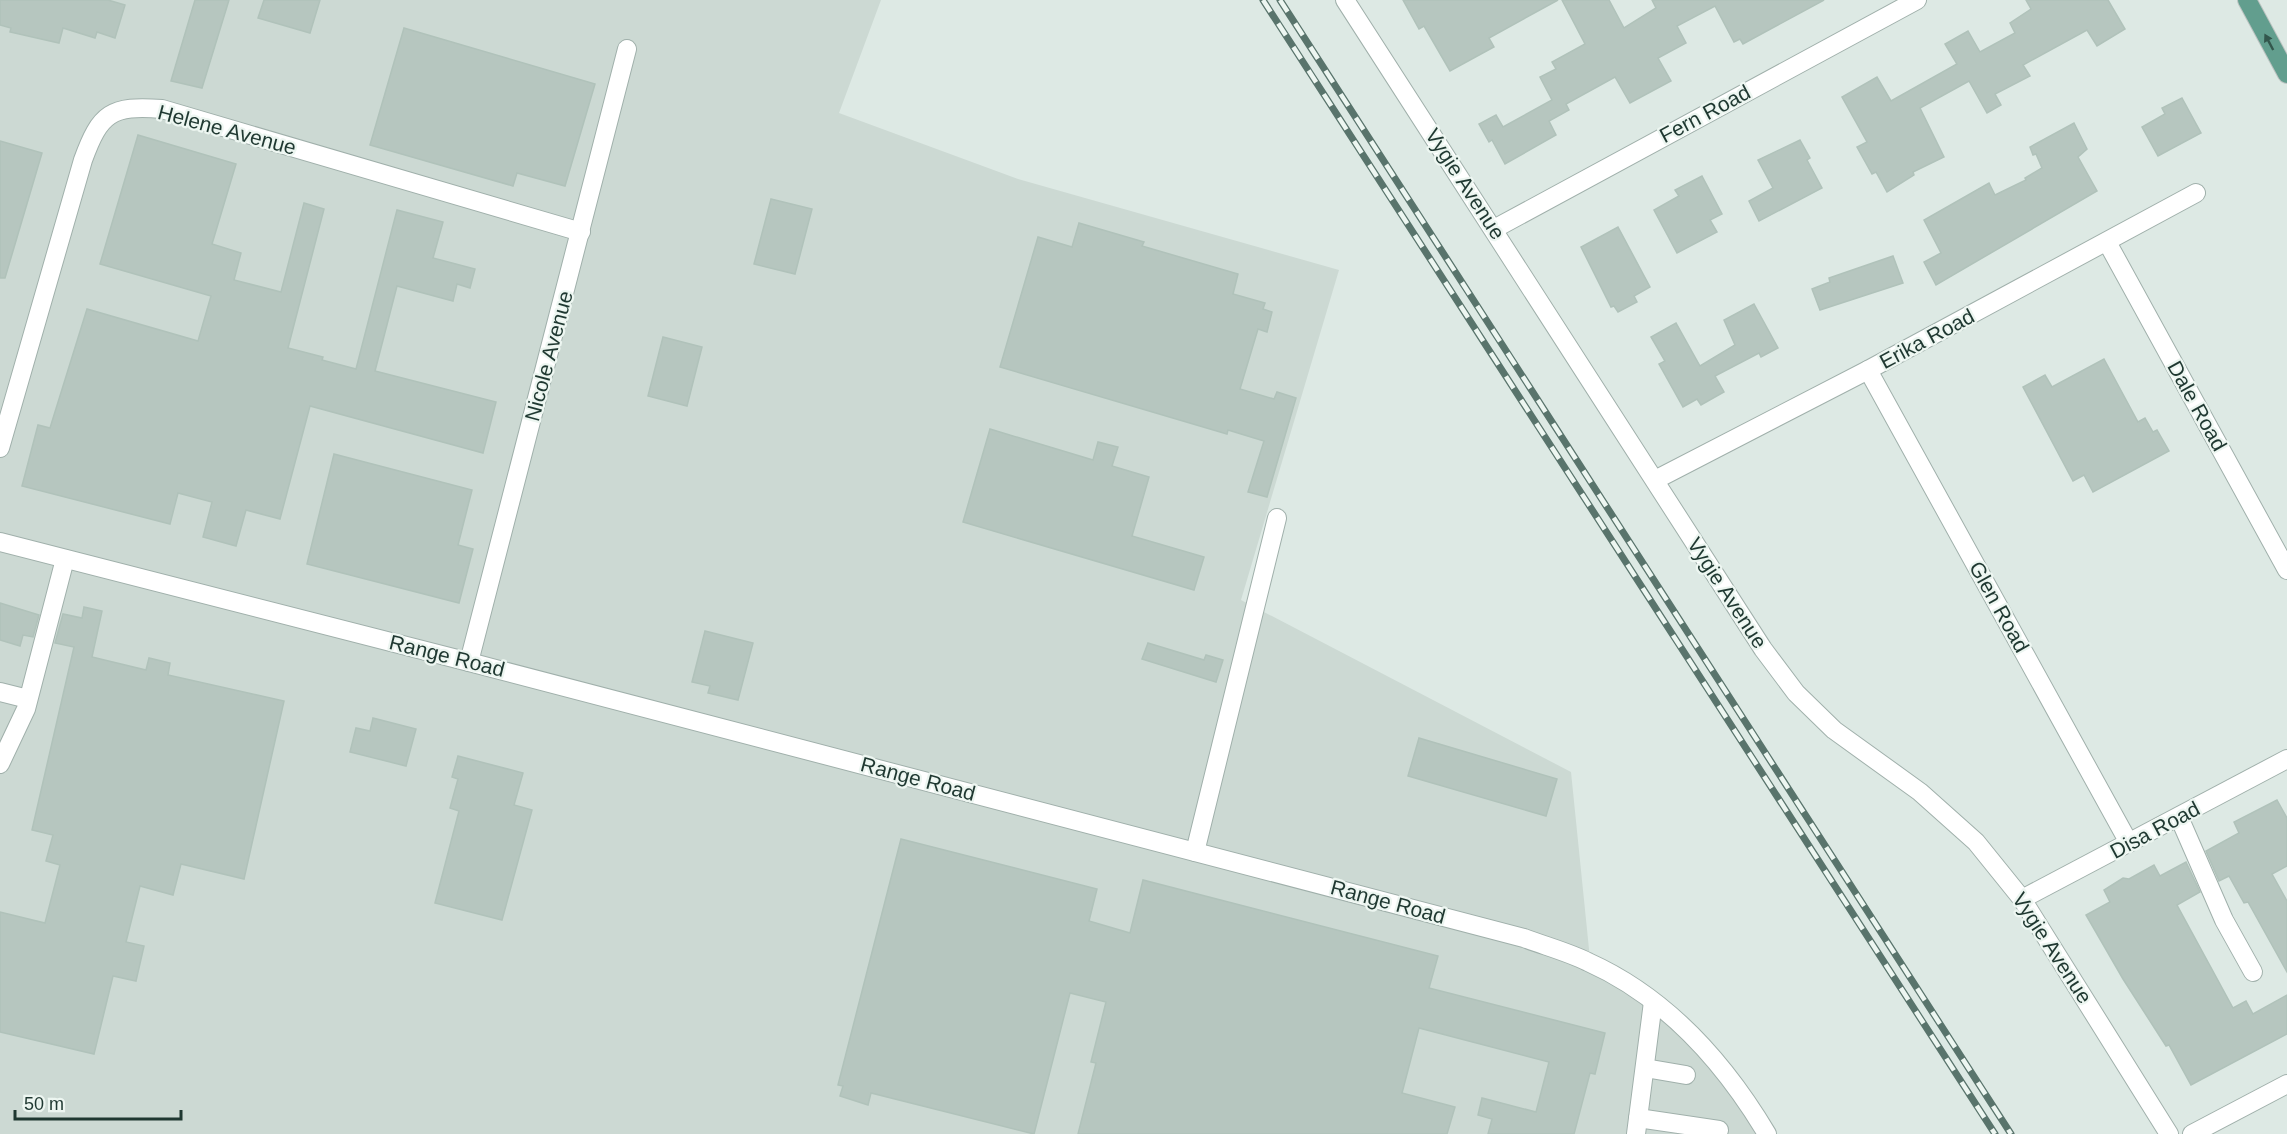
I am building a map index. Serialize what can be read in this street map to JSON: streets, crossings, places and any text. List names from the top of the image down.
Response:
{
  "streets": {
    "street": [
      "Fern Road",
      "Helene Avenue",
      "Vygie Avenue",
      "Erika Road",
      "Nicole Avenue",
      "Dale Road",
      "Glen Road",
      "Range Road",
      "Disa Road"
    ]
  },
  "crossings": [
    ["Fern Road", "Vygie Avenue"],
    ["Helene Avenue", "Nicole Avenue"],
    ["Vygie Avenue", "Erika Road"],
    ["Vygie Avenue", "Disa Road"],
    ["Erika Road", "Dale Road"],
    ["Erika Road", "Glen Road"],
    ["Nicole Avenue", "Range Road"],
    ["Glen Road", "Disa Road"]
  ],
  "scale_bar": "50 m"
}
